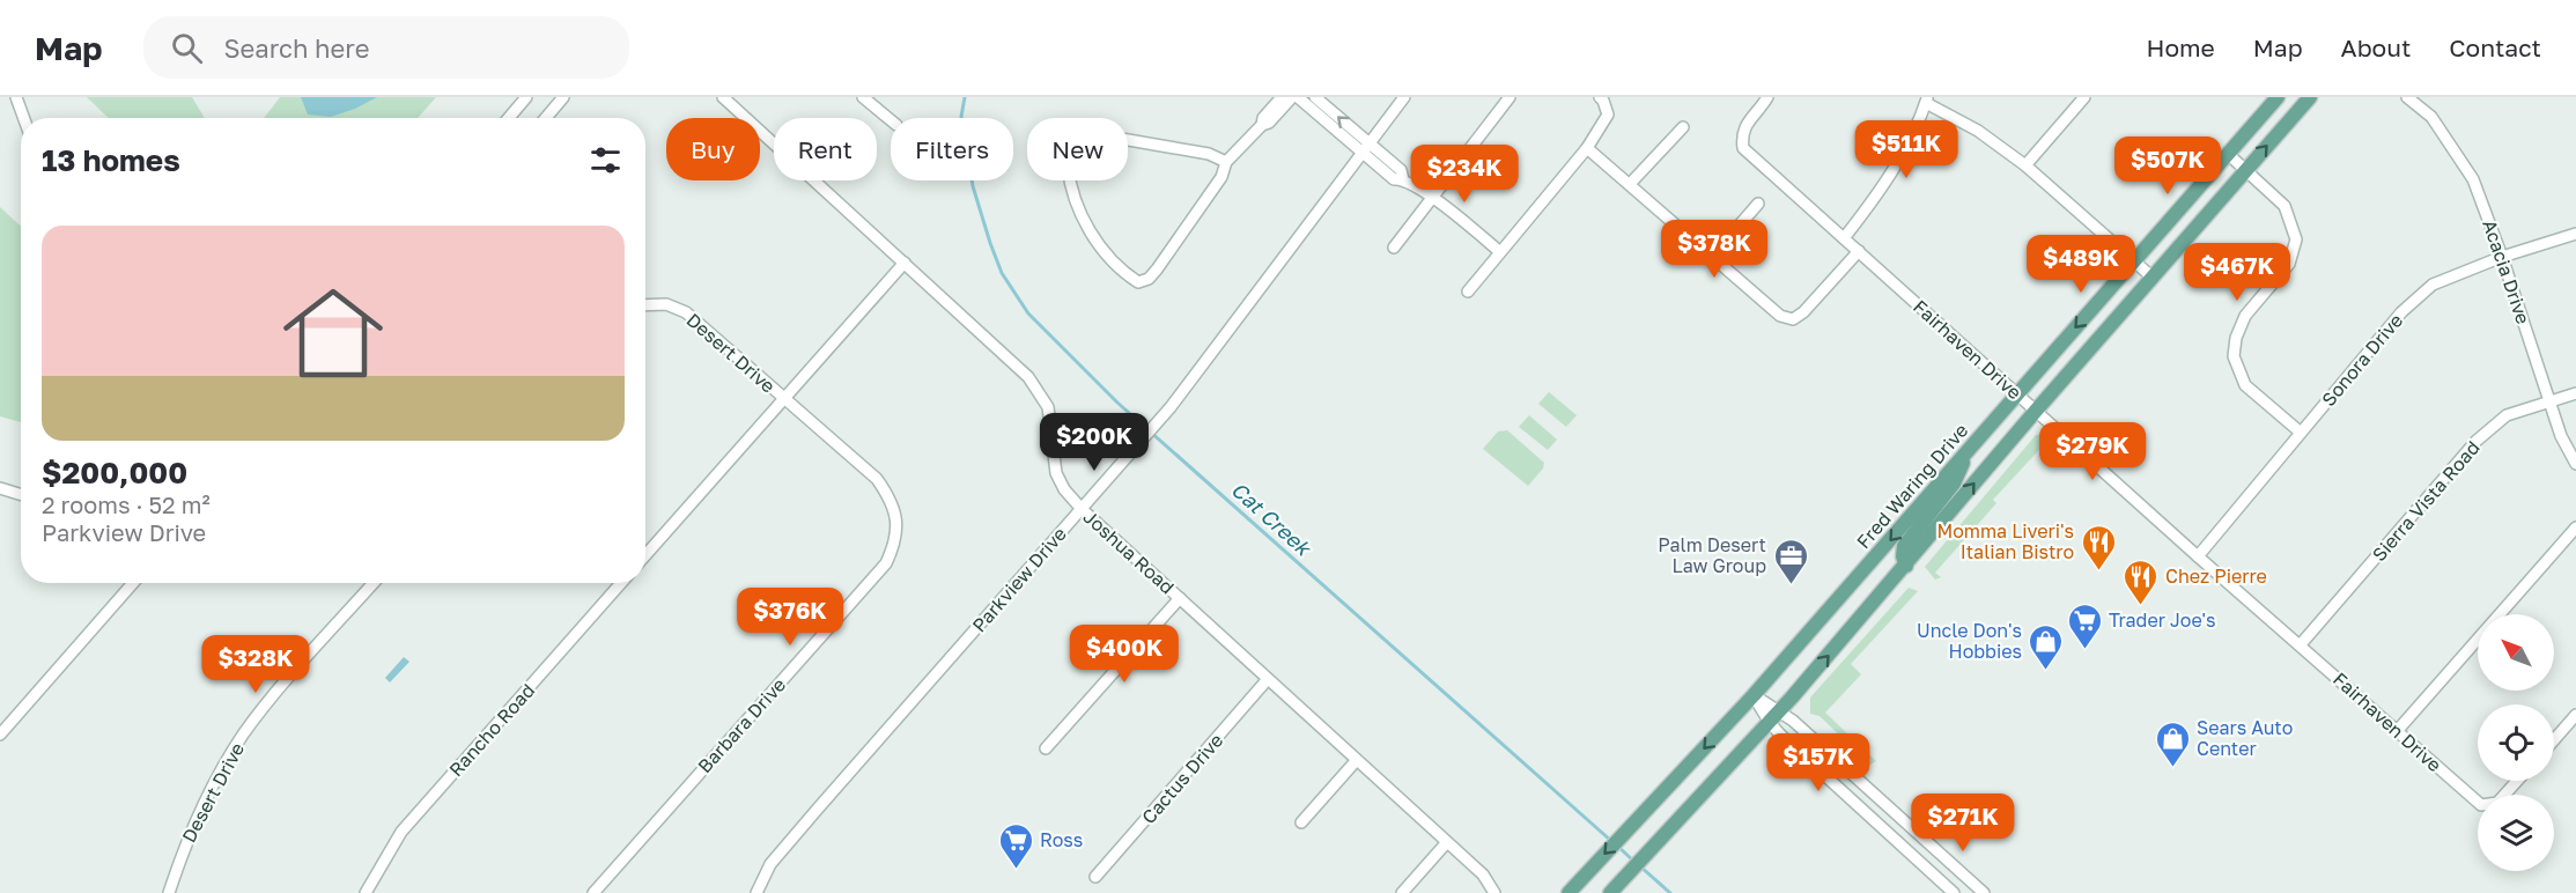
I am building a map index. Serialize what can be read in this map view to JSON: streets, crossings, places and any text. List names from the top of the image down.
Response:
{
  "streets": {
    "main road": ["Fred Waring Drive"],
    "street": [
      "Acacia Drive",
      "Fairhaven Drive",
      "Desert Drive",
      "Sonora Drive",
      "Sierra Vista Road",
      "Joshua Road",
      "Parkview Drive",
      "Barbara Drive",
      "Rancho Road",
      "Cactus Drive"
    ]
  },
  "crossings": [
    ["Acacia Drive", "Sonora Drive"],
    ["Acacia Drive", "Sierra Vista Road"],
    ["Fairhaven Drive", "Sonora Drive"],
    ["Fairhaven Drive", "Fred Waring Drive"],
    ["Fairhaven Drive", "Sierra Vista Road"],
    ["Desert Drive", "Barbara Drive"],
    ["Joshua Road", "Parkview Drive"],
    ["Joshua Road", "Cactus Drive"]
  ],
  "water": ["Cat Creek"],
  "places": {
    "restaurant": ["Momma Liveri's Italian Bistro", "Chez Pierre"],
    "office": ["Palm Desert Law Group"],
    "supermarket": ["Trader Joe's", "Ross"],
    "shop": ["Uncle Don's Hobbies", "Sears Auto Center"]
  },
  "north": "top left",
  "page": {
    "header": "Map",
    "search": "Search here",
    "nav": [
      "Home",
      "Map",
      "About",
      "Contact"
    ],
    "chip": [
      "Buy",
      "Rent",
      "Filters",
      "New"
    ],
    "heading": "13 homes",
    "price": [
      "$511K",
      "$507K",
      "$234K",
      "$378K",
      "$489K",
      "$467K",
      "$200K",
      "$279K",
      "$376K",
      "$400K",
      "$328K",
      "$157K",
      "$271K"
    ],
    "list": [
      {
        "name": "$200,000",
        "note": "2 rooms · 52 m² · Parkview Drive"
      }
    ]
  }
}
